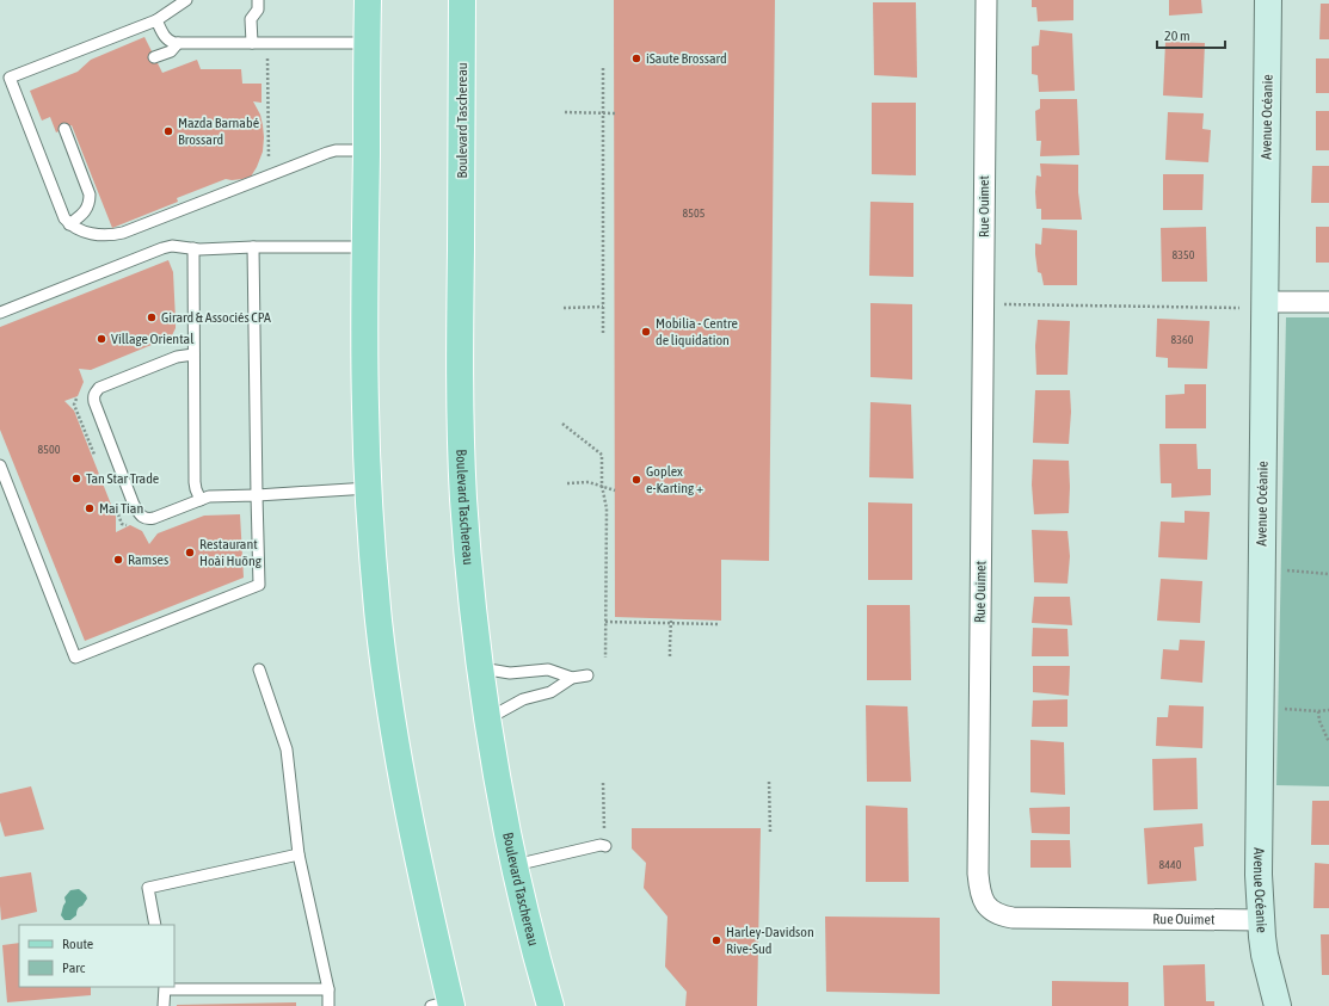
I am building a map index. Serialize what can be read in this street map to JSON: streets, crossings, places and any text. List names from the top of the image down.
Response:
{
  "streets": {
    "main road": ["Boulevard Taschereau"],
    "street": ["Avenue Océanie", "Rue Ouimet"]
  },
  "crossings": [
    ["Avenue Océanie", "Rue Ouimet"]
  ],
  "places": [
    "iSaute Brossard",
    "Mazda Barnabé Brossard",
    "Girard & Associés CPA",
    "Mobilia - Centre de liquidation",
    "Village Oriental",
    "Tan Star Trade",
    "Goplex e-Karting +",
    "Mai Tian",
    "Restaurant Hoài Huöng",
    "Ramses",
    "Harley-Davidson Rive-Sud"
  ],
  "house_numbers": [
    "8505",
    "8350",
    "8360",
    "8500",
    "8440"
  ],
  "legend": ["Route", "Parc"],
  "scale_bar": "20 m"
}
